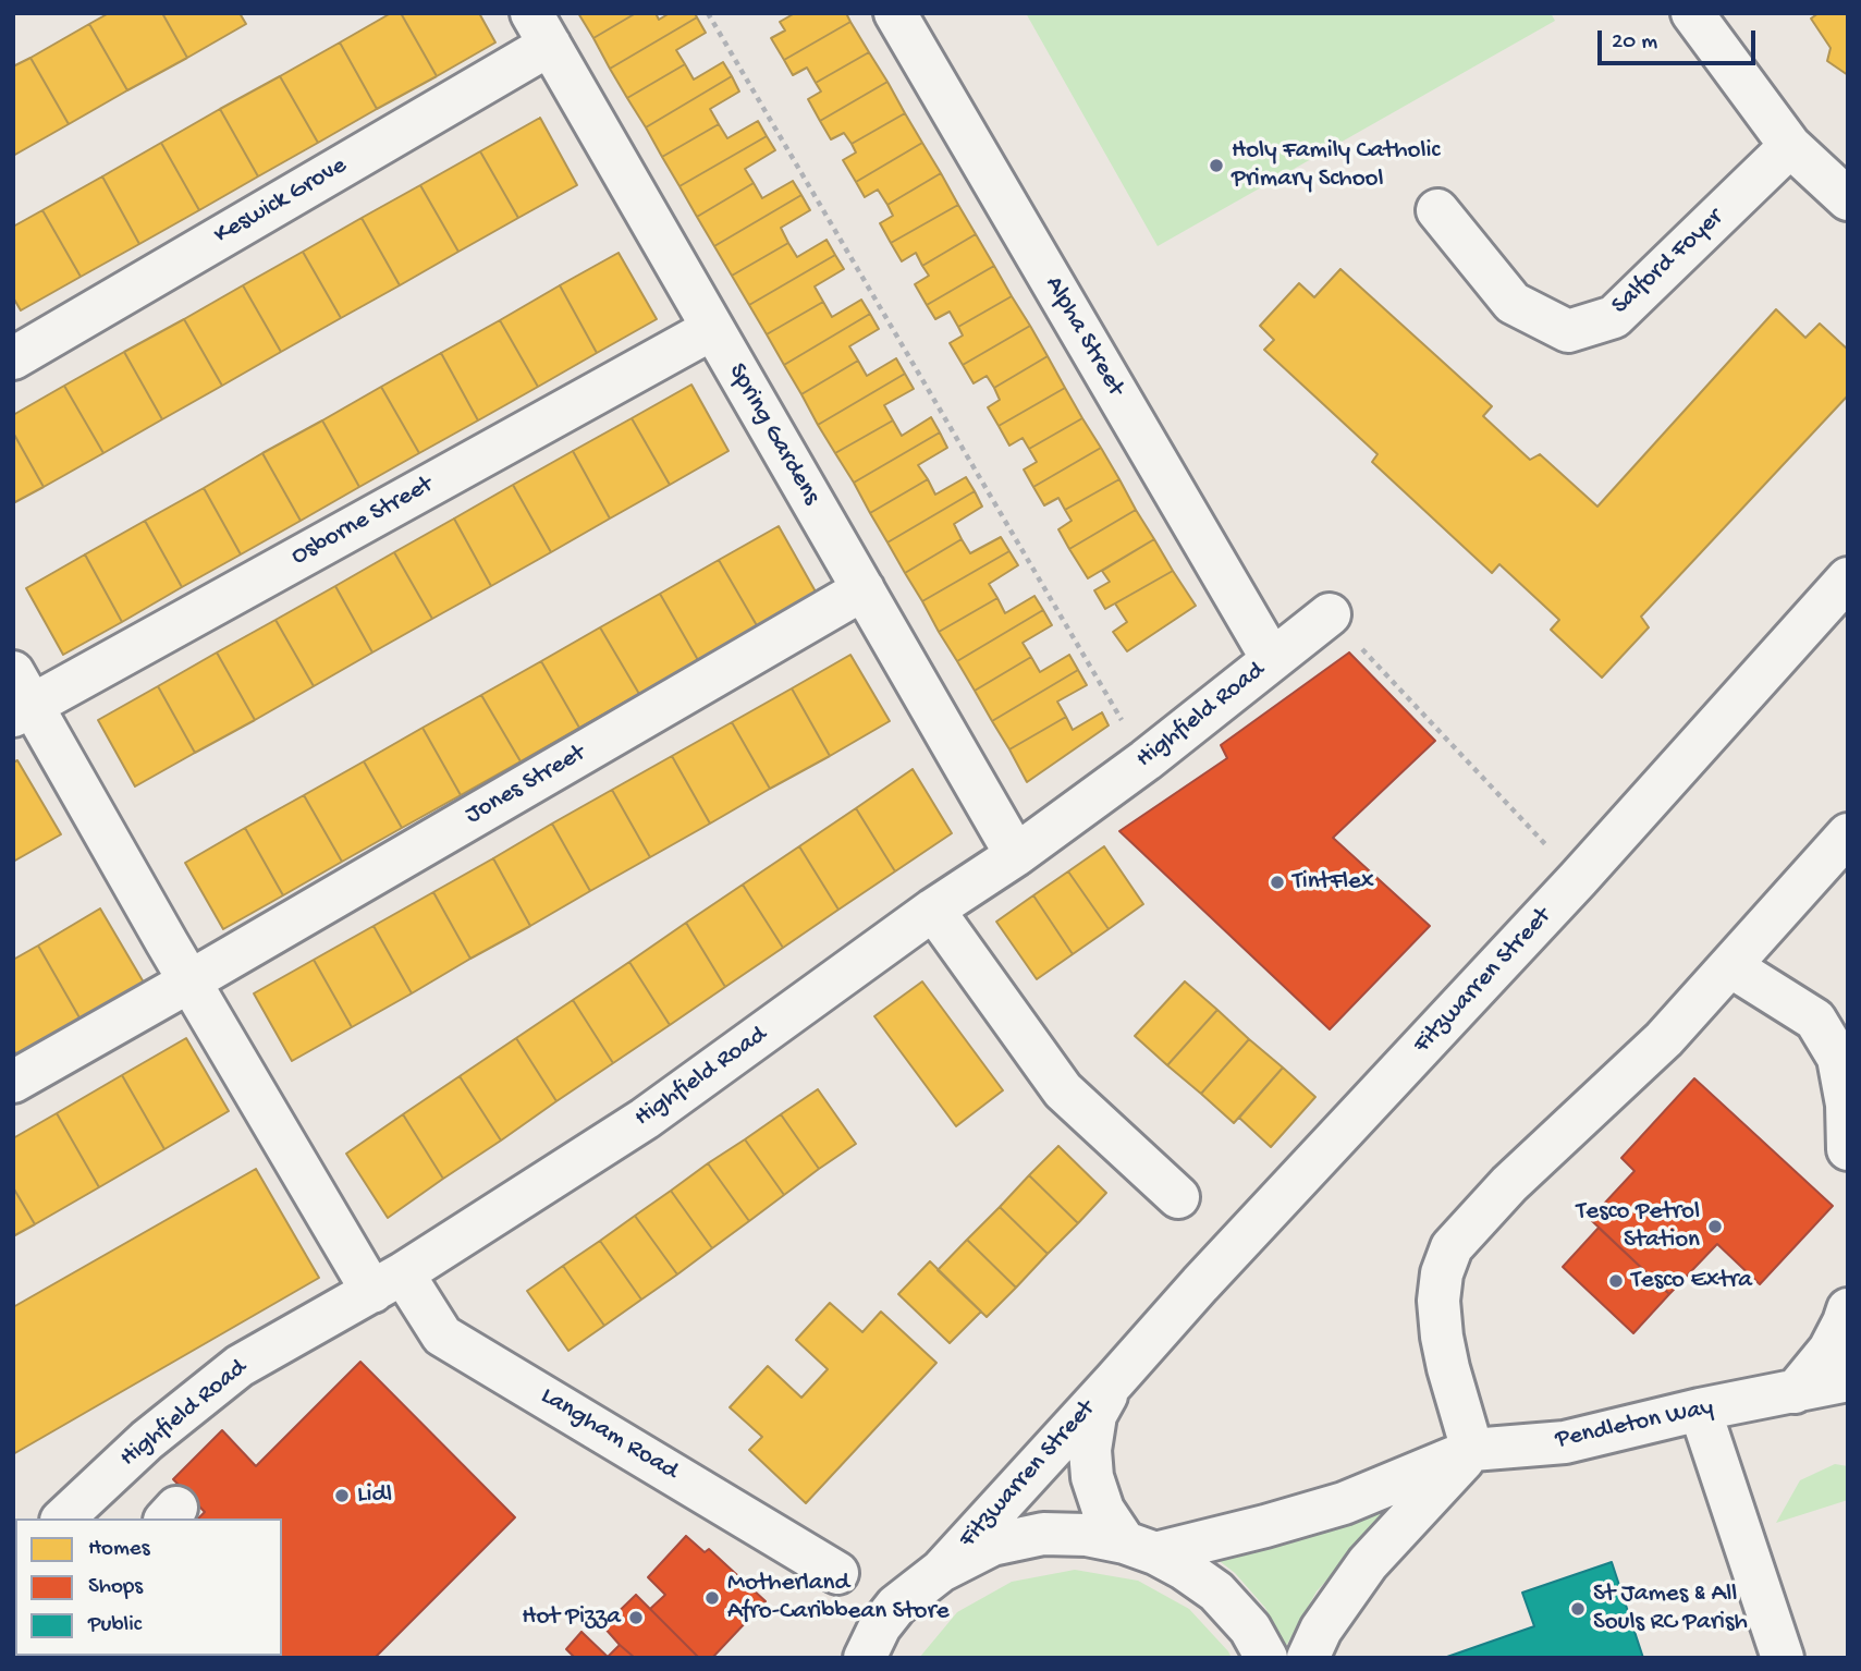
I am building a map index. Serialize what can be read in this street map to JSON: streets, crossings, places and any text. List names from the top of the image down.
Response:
{
  "streets": {
    "street": [
      "Keswick Grove",
      "Salford Foyer",
      "Alpha Street",
      "Spring Gardens",
      "Osborne Street",
      "Highfield Road",
      "Jones Street",
      "Fitzwarren Street",
      "Pendleton Way",
      "Langham Road"
    ]
  },
  "crossings": [
    ["Keswick Grove", "Spring Gardens"],
    ["Alpha Street", "Highfield Road"],
    ["Spring Gardens", "Osborne Street"],
    ["Spring Gardens", "Highfield Road"],
    ["Spring Gardens", "Jones Street"],
    ["Osborne Street", "Langham Road"],
    ["Highfield Road", "Langham Road"],
    ["Jones Street", "Langham Road"],
    ["Fitzwarren Street", "Pendleton Way"]
  ],
  "places": [
    "Holy Family Catholic Primary School",
    "TintFlex",
    "Tesco Petrol Station",
    "Tesco Extra",
    "Lidl",
    "Motherland Afro-Caribbean Store",
    "St James & All Souls RC Parish",
    "Hot Pizza"
  ],
  "legend": ["Homes", "Shops", "Public"],
  "scale_bar": "20 m"
}
